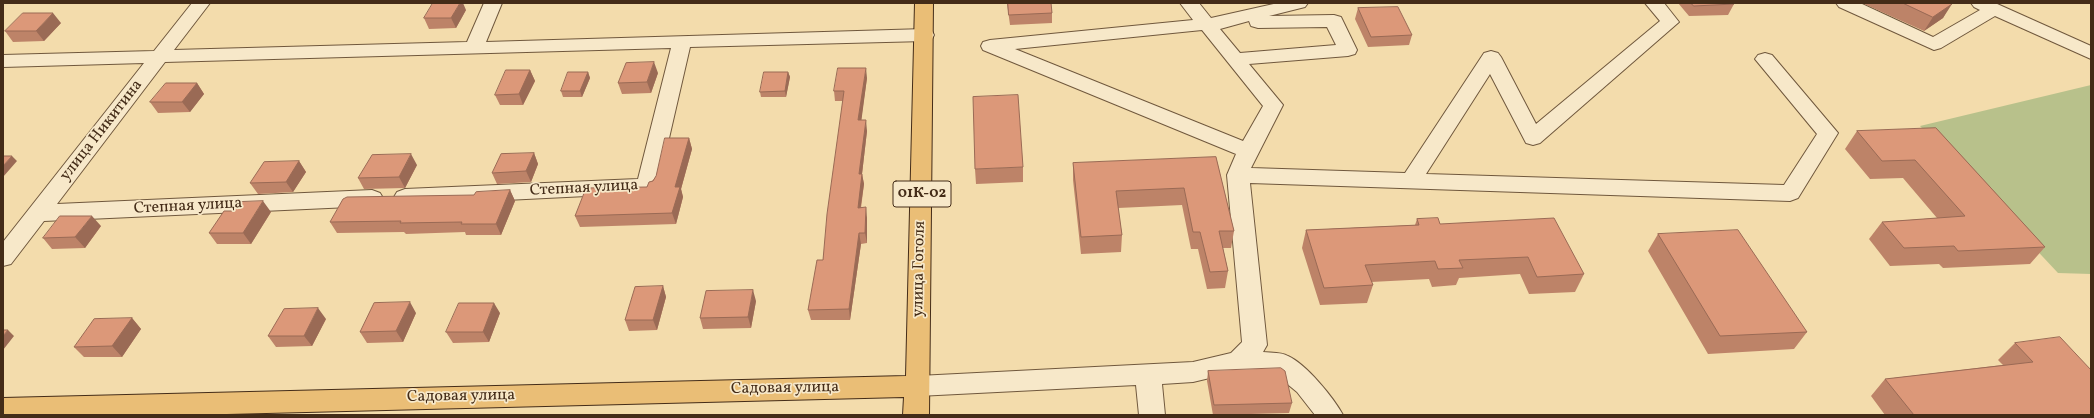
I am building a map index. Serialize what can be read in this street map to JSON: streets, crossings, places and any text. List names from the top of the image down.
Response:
{
  "streets": {
    "main road": ["01К-02", "улица Гоголя", "Садовая улица"],
    "street": ["улица Никитина", "Степная улица"]
  },
  "crossings": [
    ["улица Никитина", "Степная улица"],
    ["улица Гоголя", "Садовая улица"]
  ]
}
